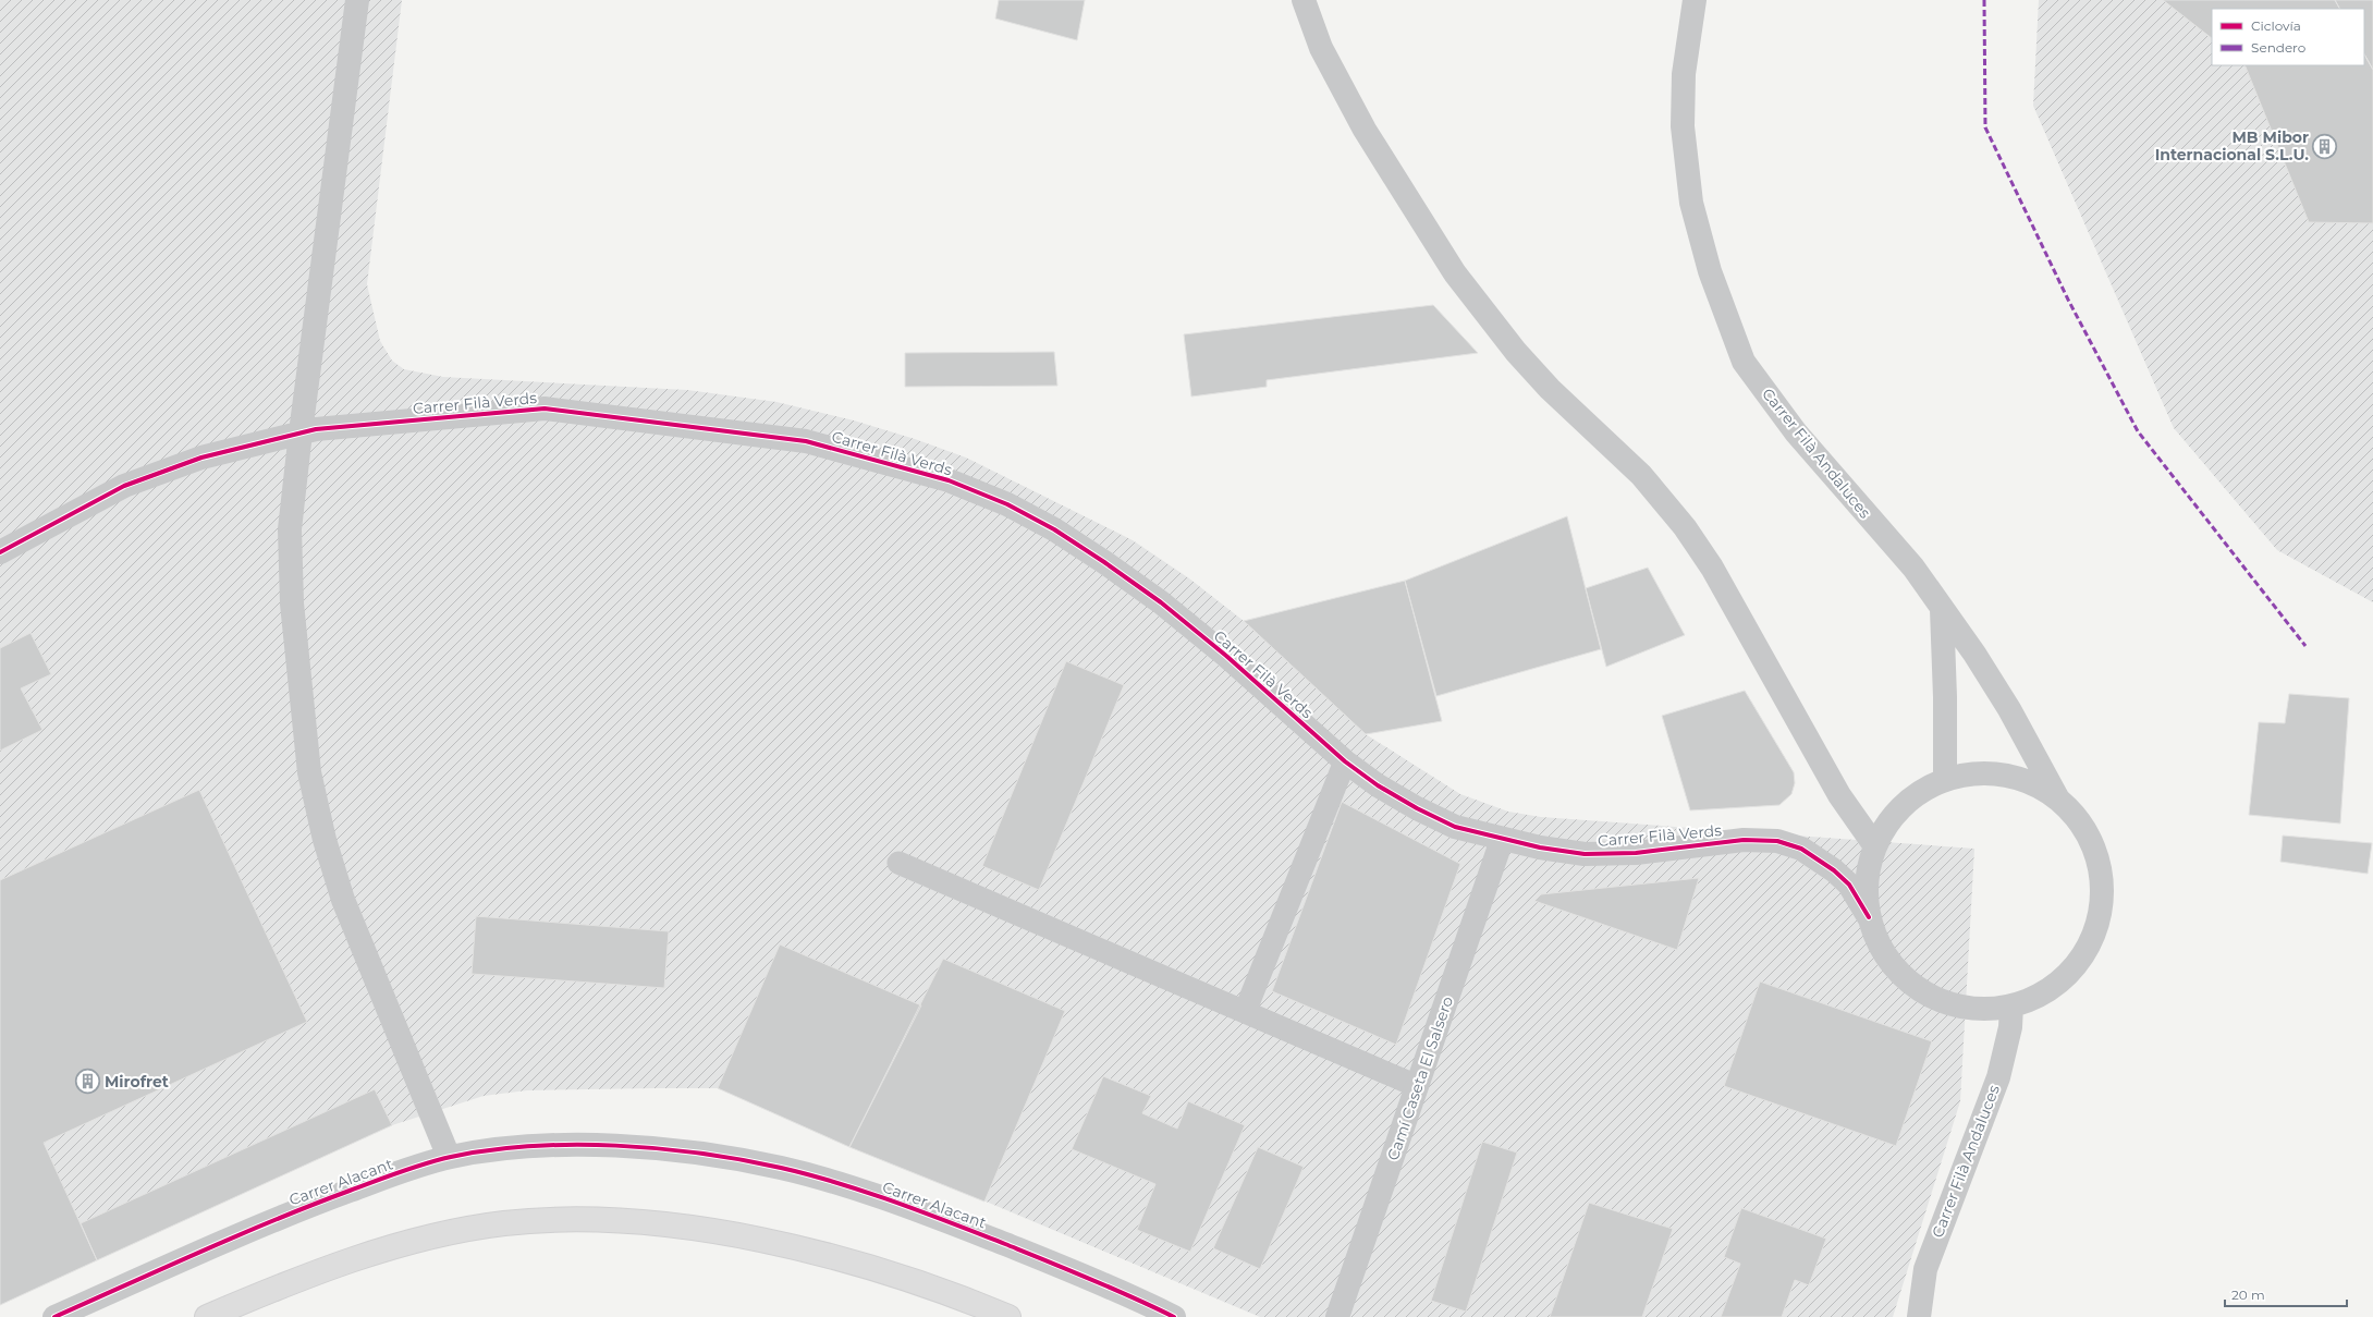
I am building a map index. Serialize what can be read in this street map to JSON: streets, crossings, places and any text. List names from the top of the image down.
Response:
{
  "streets": {
    "street": [
      "Carrer Filà Verds",
      "Carrer Filà Andaluces",
      "Camí Caseta El Salsero",
      "Carrer Alacant"
    ]
  },
  "crossings": [
    ["Carrer Filà Verds", "Camí Caseta El Salsero"]
  ],
  "places": {
    "building": ["MB Mibor Internacional S.L.U.", "Mirofret"]
  },
  "legend": ["Ciclovía", "Sendero"],
  "scale_bar": "20 m"
}
